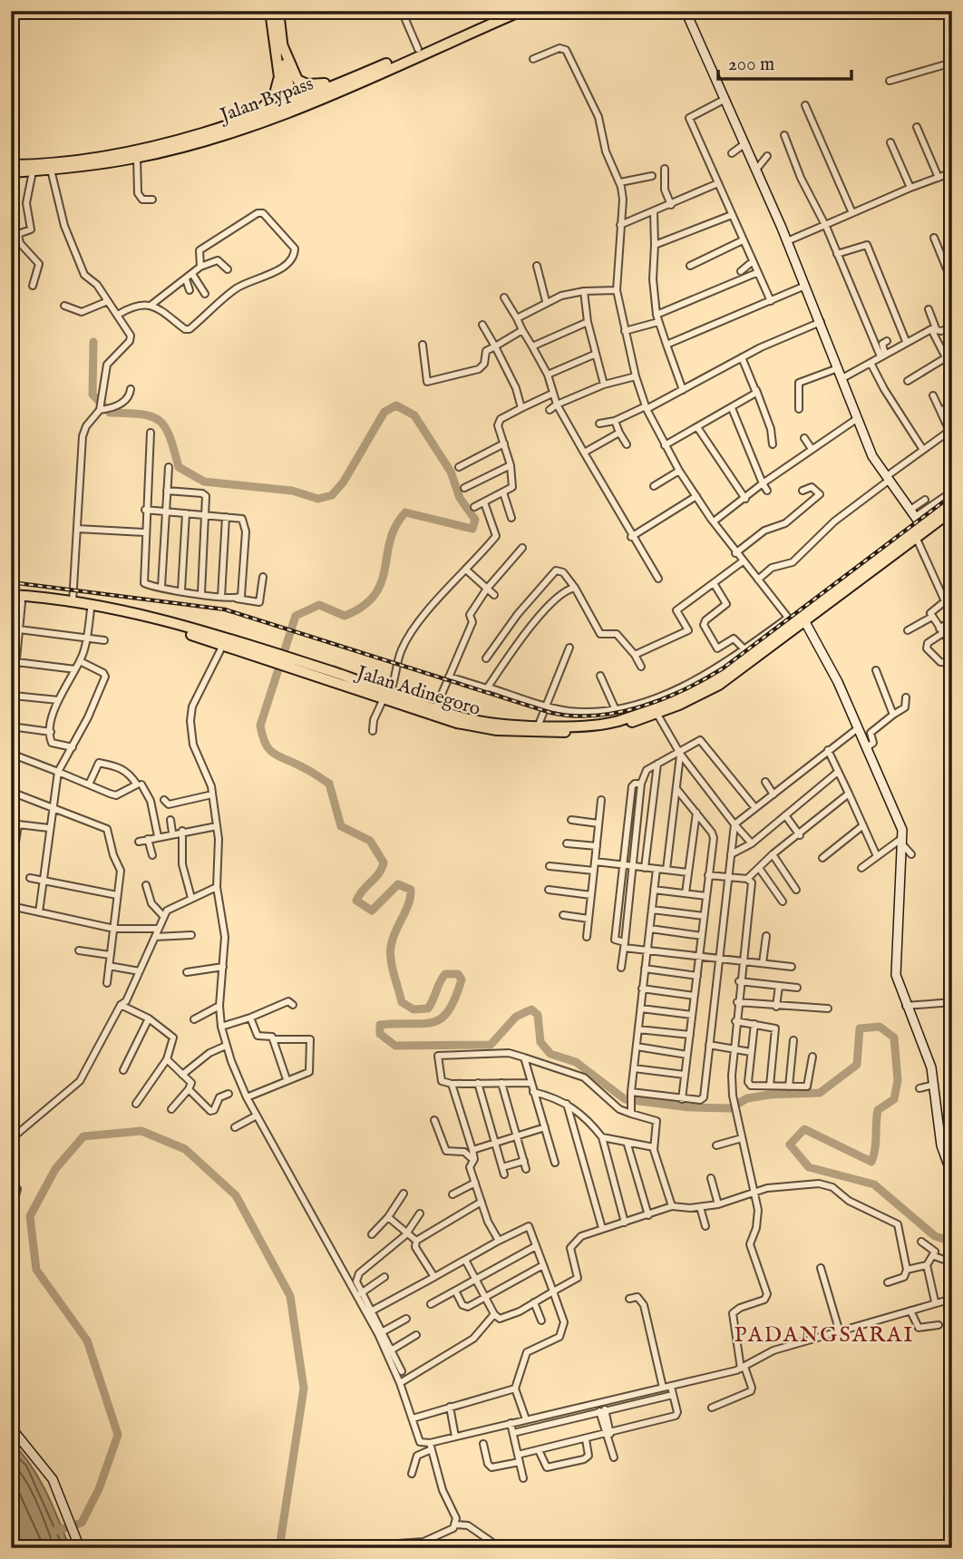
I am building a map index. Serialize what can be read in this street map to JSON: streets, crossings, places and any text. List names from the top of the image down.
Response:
{
  "streets": {
    "highway": ["Jalan Bypass", "Jalan Adinegoro"]
  },
  "districts": ["PADANGSARAI"],
  "scale_bar": "200 m"
}
